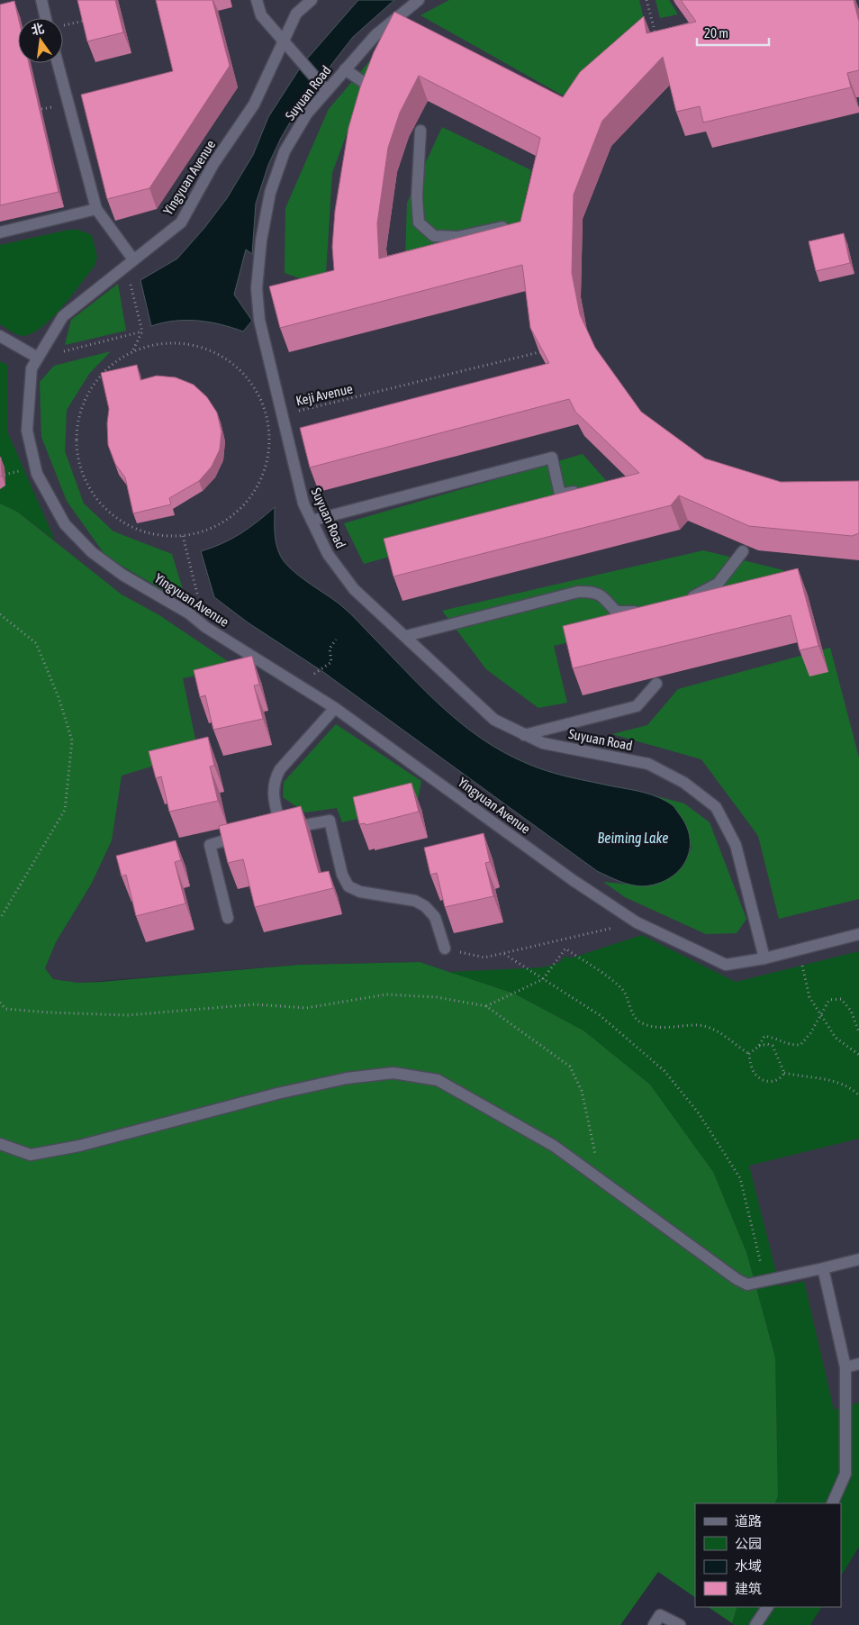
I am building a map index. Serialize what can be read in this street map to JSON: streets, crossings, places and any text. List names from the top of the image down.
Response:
{
  "streets": {
    "street": ["Suyuan Road", "Yingyuan Avenue"],
    "path": ["Keji Avenue"]
  },
  "crossings": [
    ["Suyuan Road", "Yingyuan Avenue"],
    ["Suyuan Road", "Keji Avenue"]
  ],
  "water": ["Beiming Lake"],
  "legend": [
    "道路",
    "公园",
    "水域",
    "建筑"
  ],
  "scale_bar": "20 m",
  "north": "top"
}
